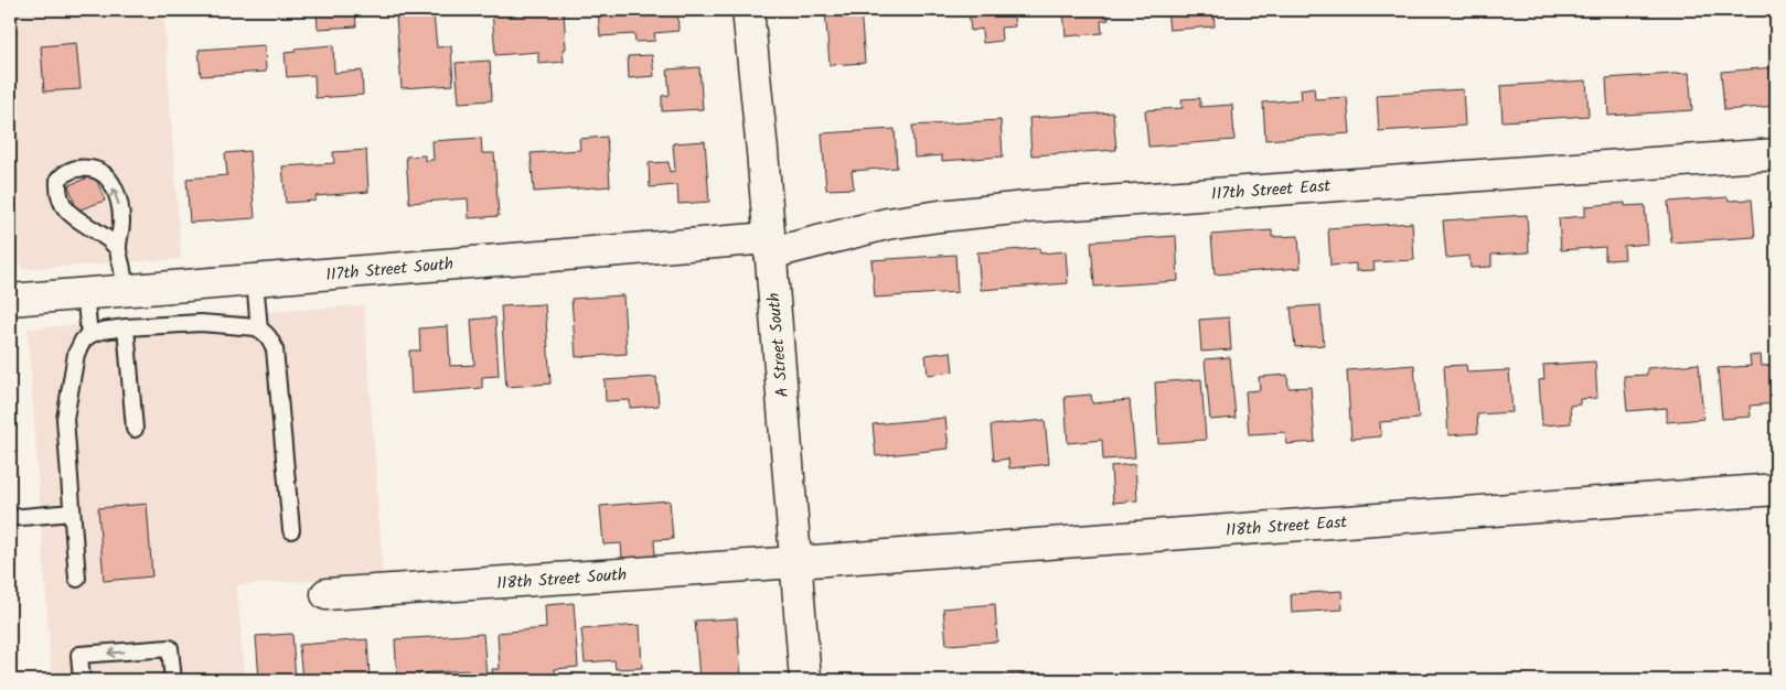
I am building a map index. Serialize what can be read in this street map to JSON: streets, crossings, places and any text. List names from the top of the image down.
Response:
{
  "streets": {
    "street": [
      "117th Street East",
      "117th Street South",
      "A Street South",
      "118th Street East",
      "118th Street South"
    ]
  },
  "crossings": [
    ["117th Street East", "117th Street South"],
    ["117th Street East", "A Street South"],
    ["117th Street South", "A Street South"],
    ["A Street South", "118th Street East"],
    ["A Street South", "118th Street South"],
    ["118th Street East", "118th Street South"]
  ]
}
